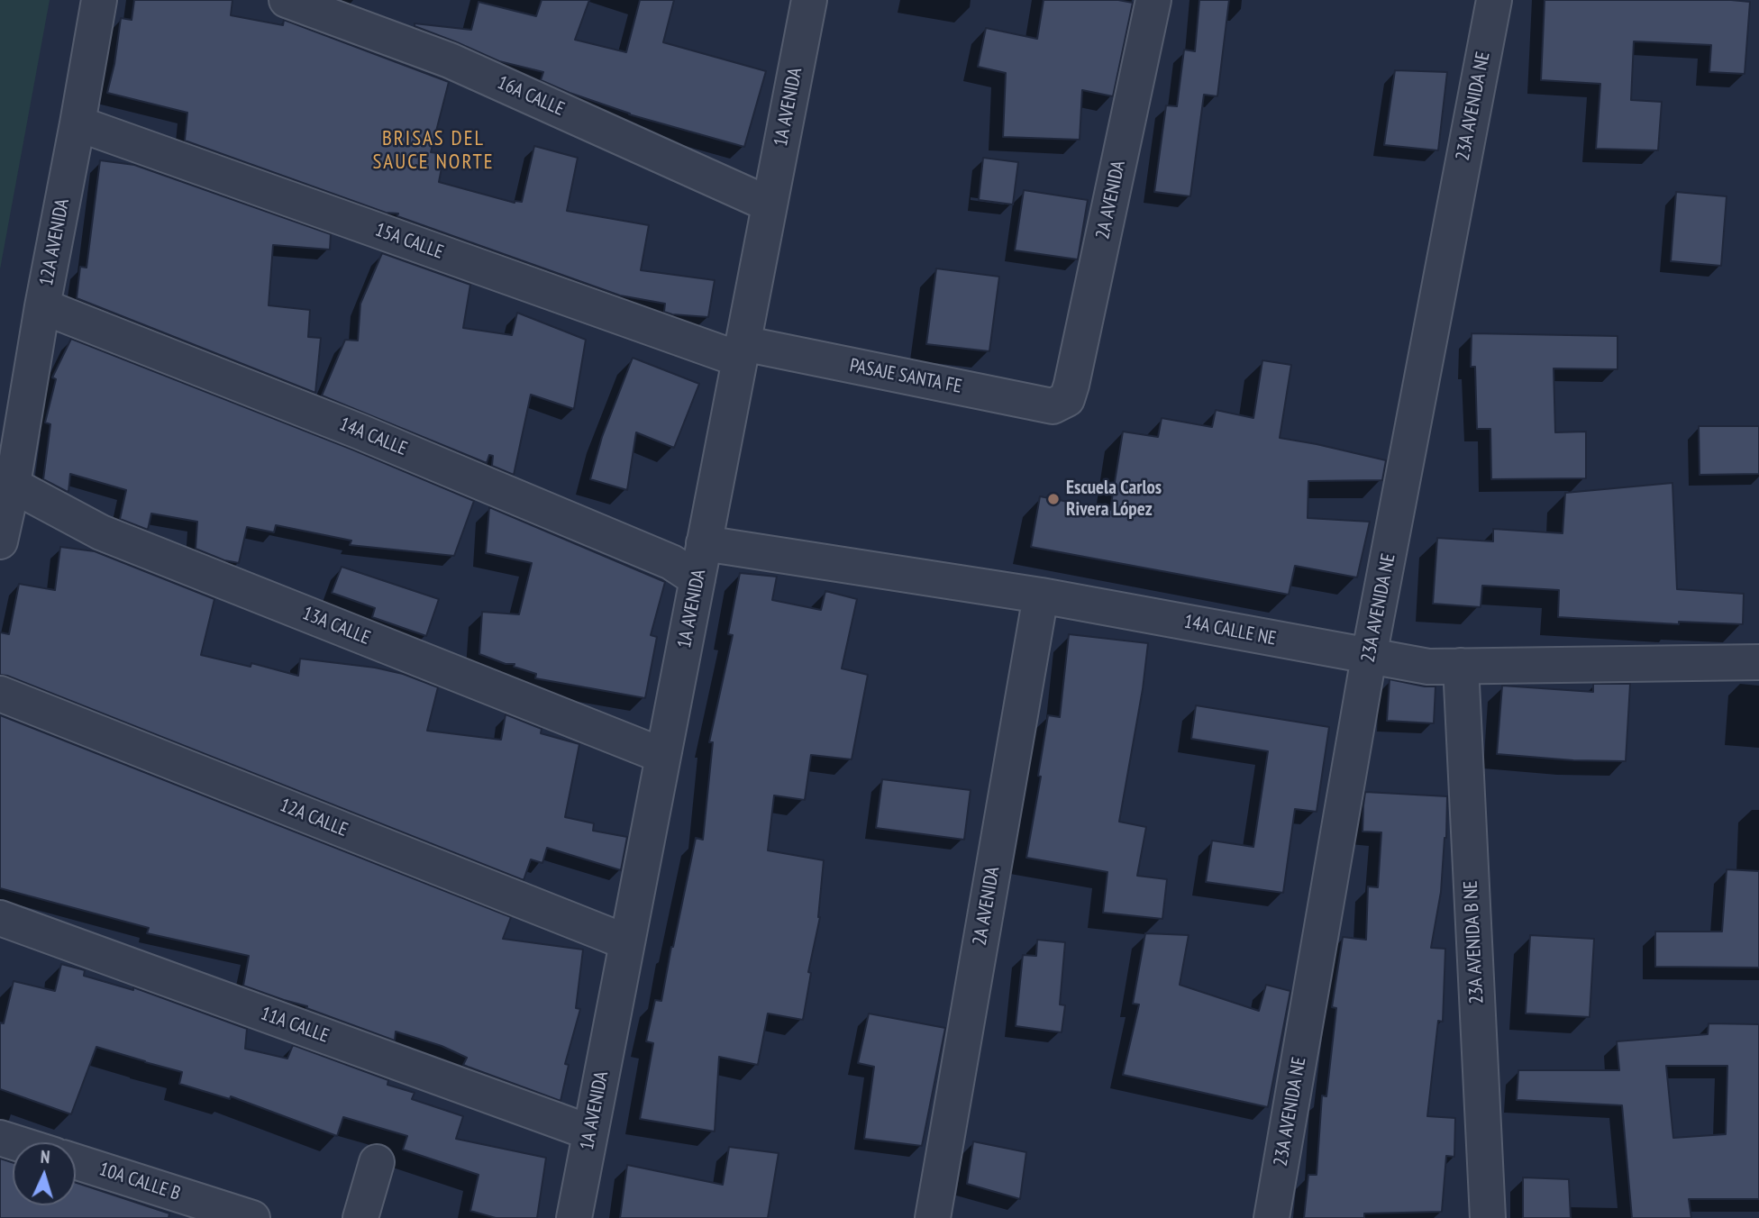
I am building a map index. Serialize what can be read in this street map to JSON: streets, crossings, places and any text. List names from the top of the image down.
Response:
{
  "streets": {
    "street": [
      "16A CALLE",
      "23A AVENIDA NE",
      "1A AVENIDA",
      "2A AVENIDA",
      "15A CALLE",
      "12A AVENIDA",
      "PASAJE SANTA FE",
      "14A CALLE",
      "13A CALLE",
      "14A CALLE NE",
      "12A CALLE",
      "23A AVENIDA B NE",
      "11A CALLE",
      "10A CALLE B"
    ]
  },
  "crossings": [
    ["16A CALLE", "1A AVENIDA"],
    ["23A AVENIDA NE", "14A CALLE NE"],
    ["1A AVENIDA", "15A CALLE"],
    ["1A AVENIDA", "PASAJE SANTA FE"],
    ["1A AVENIDA", "14A CALLE"],
    ["1A AVENIDA", "13A CALLE"],
    ["1A AVENIDA", "14A CALLE NE"],
    ["1A AVENIDA", "12A CALLE"],
    ["1A AVENIDA", "11A CALLE"],
    ["2A AVENIDA", "PASAJE SANTA FE"],
    ["2A AVENIDA", "14A CALLE NE"],
    ["15A CALLE", "12A AVENIDA"],
    ["15A CALLE", "PASAJE SANTA FE"],
    ["12A AVENIDA", "14A CALLE"],
    ["12A AVENIDA", "13A CALLE"],
    ["14A CALLE NE", "23A AVENIDA B NE"]
  ],
  "districts": ["BRISAS DEL SAUCE NORTE"],
  "places": ["Escuela Carlos Rivera López"],
  "north": "top"
}
